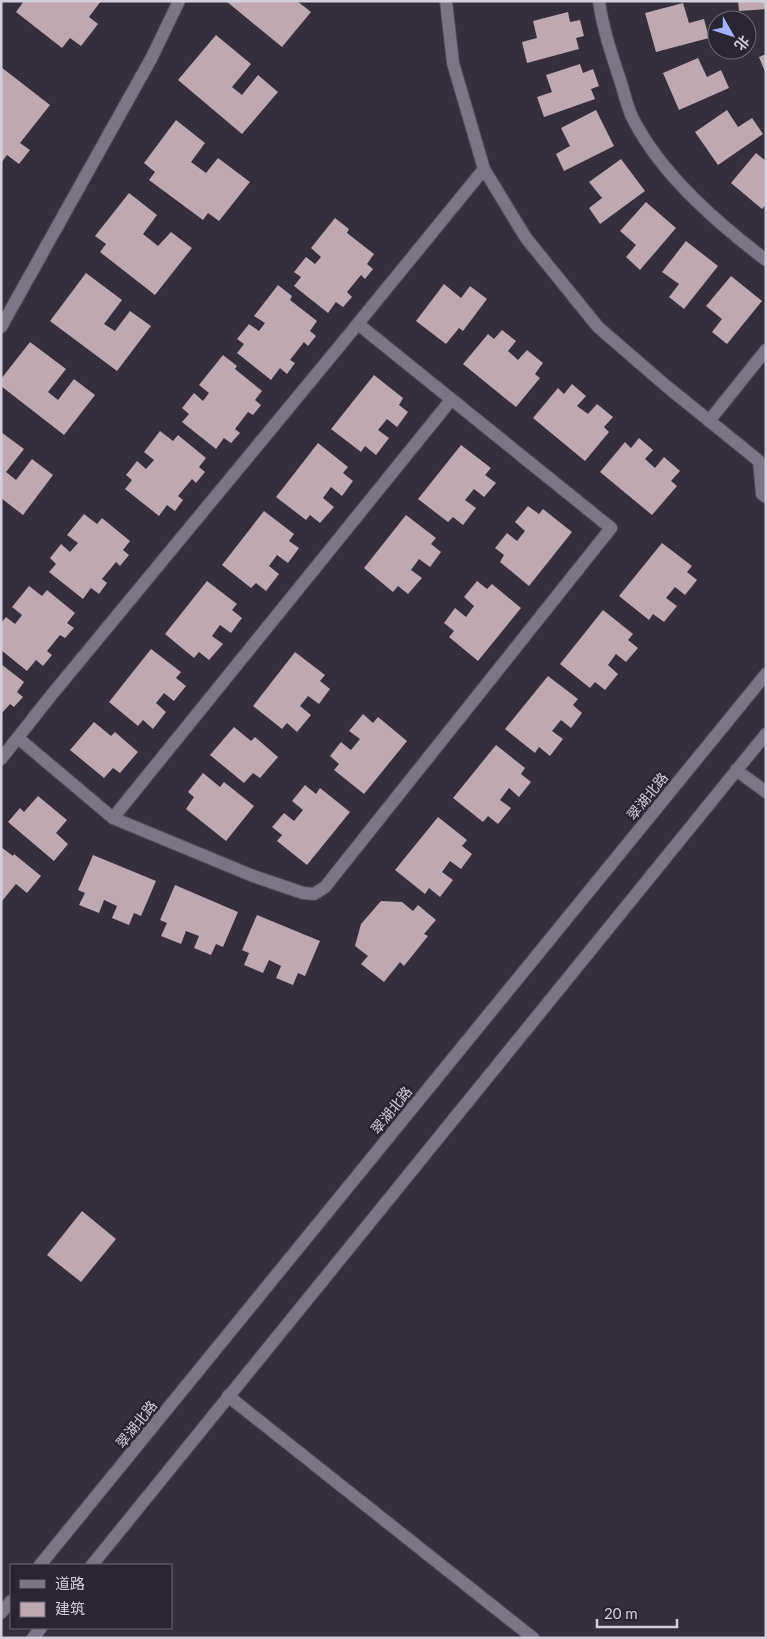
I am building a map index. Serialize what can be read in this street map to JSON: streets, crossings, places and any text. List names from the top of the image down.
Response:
{
  "streets": {
    "street": ["翠湖北路"]
  },
  "legend": ["道路", "建筑"],
  "scale_bar": "20 m",
  "north": "bottom right"
}
